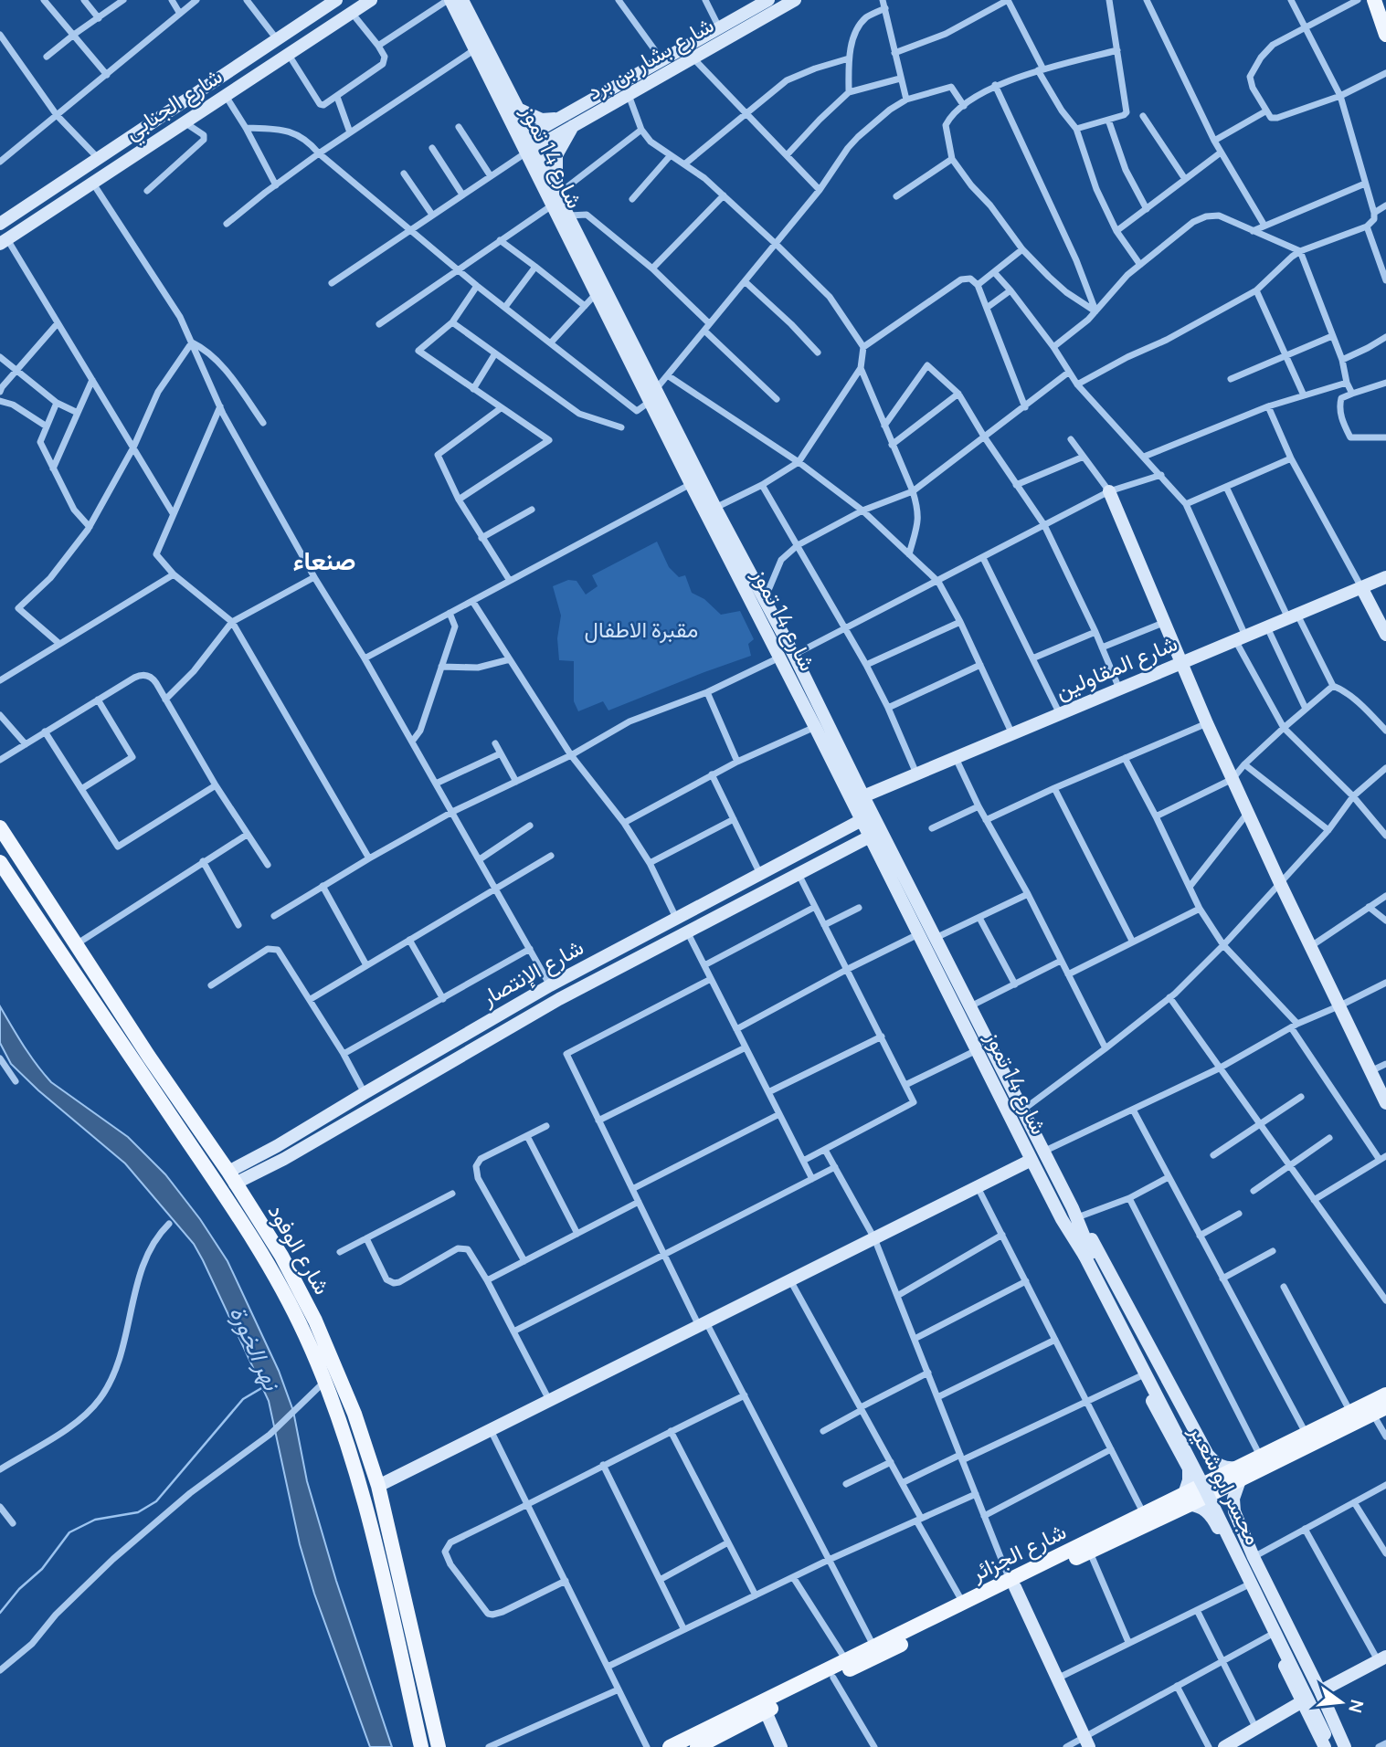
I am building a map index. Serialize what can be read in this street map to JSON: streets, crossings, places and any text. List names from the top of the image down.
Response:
{
  "streets": {
    "main road": [
      "شارع بشار بن برد",
      "شارع الجنابي",
      "شارع 14 تموز",
      "شارع المقاولين",
      "شارع الإنتصار",
      "شارع الوفود",
      "مجسر ابو شعير",
      "شارع الجزائر"
    ]
  },
  "crossings": [
    ["شارع بشار بن برد", "شارع 14 تموز"],
    ["شارع 14 تموز", "شارع المقاولين"],
    ["شارع 14 تموز", "شارع الإنتصار"],
    ["شارع 14 تموز", "مجسر ابو شعير"],
    ["شارع الإنتصار", "شارع الوفود"]
  ],
  "districts": ["صنعاء"],
  "water": ["نهر الخورة"],
  "parks": ["مقبرة الاطفال"],
  "north": "right"
}
